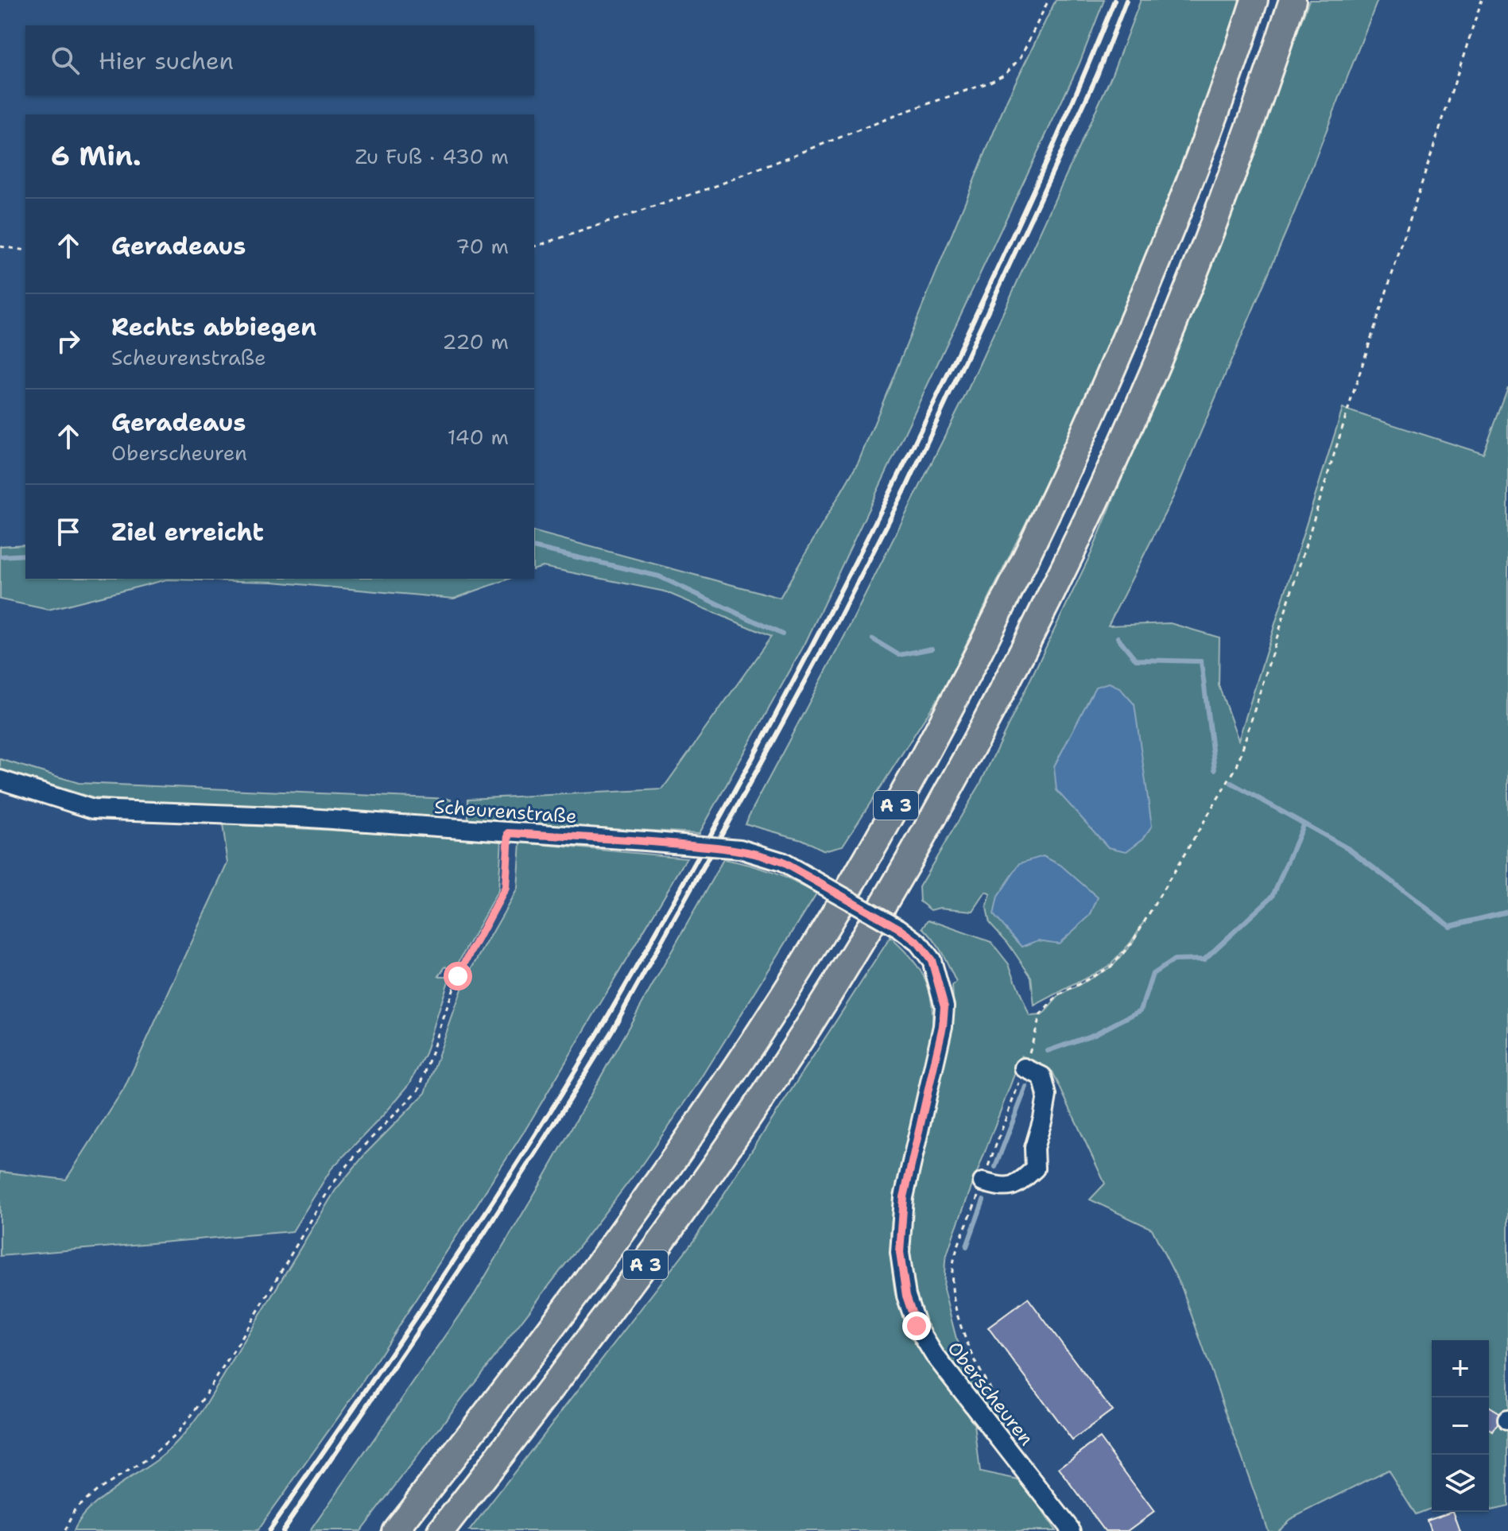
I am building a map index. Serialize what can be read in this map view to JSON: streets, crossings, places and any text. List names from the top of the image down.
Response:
{
  "streets": {
    "highway": ["A 3"],
    "street": ["Scheurenstraße", "Oberscheuren"]
  },
  "crossings": [
    ["Scheurenstraße", "Oberscheuren"]
  ],
  "page": {
    "search": "Hier suchen",
    "heading": ["6 Min.", "Zu Fuß · 430 m"],
    "list": [
      ["Geradeaus", "70 m"],
      ["Rechts abbiegen", "Scheurenstraße", "220 m"],
      ["Geradeaus", "Oberscheuren", "140 m"],
      "Ziel erreicht"
    ],
    "map_buttons": ["+", "−"]
  }
}
